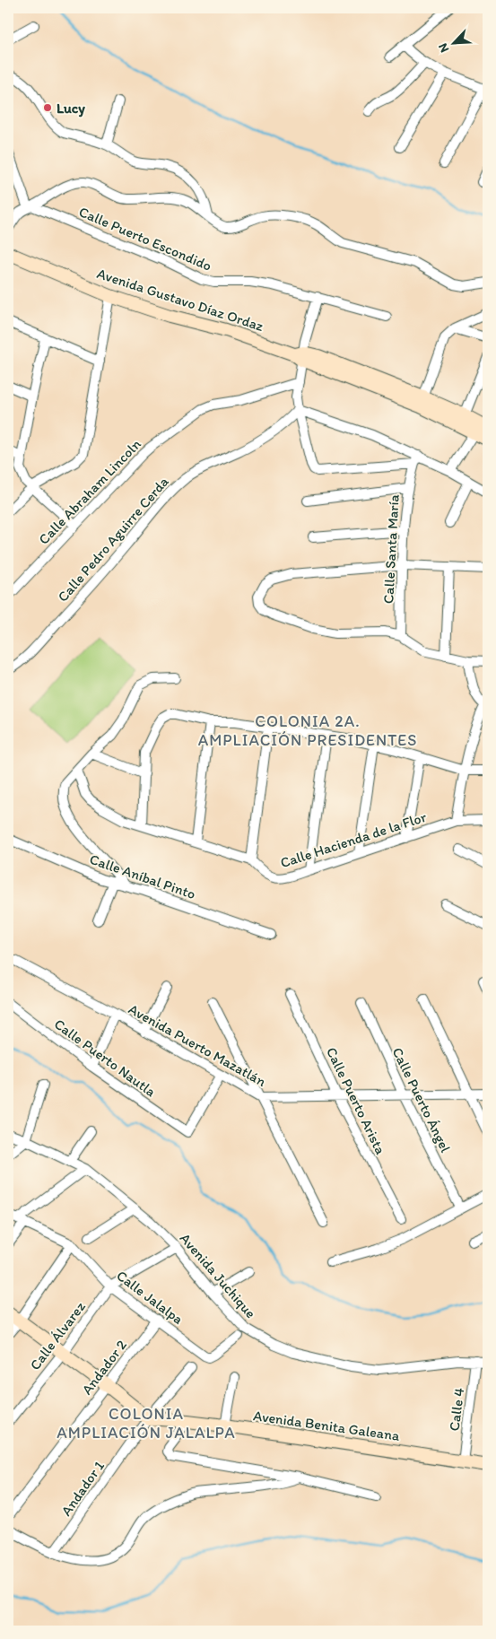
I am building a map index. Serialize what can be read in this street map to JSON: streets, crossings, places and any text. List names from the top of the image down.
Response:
{
  "streets": {
    "street": [
      "Calle Puerto Escondido",
      "Avenida Gustavo Díaz Ordaz",
      "Calle Abraham Lincoln",
      "Calle Pedro Aguirre Cerda",
      "Calle Santa María",
      "Calle Hacienda de la Flor",
      "Calle Aníbal Pinto",
      "Avenida Puerto Mazatlán",
      "Calle Puerto Nautla",
      "Calle Puerto Ángel",
      "Calle Puerto Arista",
      "Avenida Juchique",
      "Calle Jalalpa",
      "Calle Álvarez",
      "Andador 2",
      "Calle 4",
      "Avenida Benita Galeana",
      "Andador 1"
    ]
  },
  "crossings": [
    ["Avenida Puerto Mazatlán", "Calle Puerto Nautla"],
    ["Avenida Puerto Mazatlán", "Calle Puerto Ángel"],
    ["Avenida Puerto Mazatlán", "Calle Puerto Arista"],
    ["Avenida Juchique", "Calle 4"],
    ["Calle Jalalpa", "Calle Álvarez"],
    ["Calle Jalalpa", "Andador 2"],
    ["Calle 4", "Avenida Benita Galeana"],
    ["Avenida Benita Galeana", "Andador 1"]
  ],
  "districts": ["COLONIA 2A. AMPLIACIÓN PRESIDENTES", "COLONIA AMPLIACIÓN JALALPA"],
  "places": ["Lucy"],
  "north": "bottom left"
}
